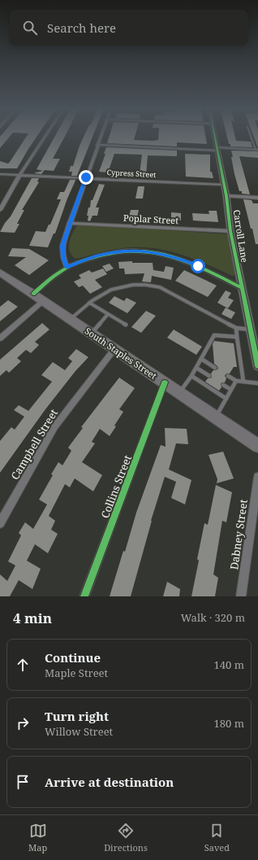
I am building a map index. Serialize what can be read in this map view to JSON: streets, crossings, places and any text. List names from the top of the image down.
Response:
{
  "streets": {
    "main road": ["South Staples Street"],
    "street": [
      "Cypress Street",
      "Poplar Street",
      "Carroll Lane",
      "Campbell Street",
      "Collins Street",
      "Dabney Street"
    ]
  },
  "crossings": [
    ["Cypress Street", "Carroll Lane"],
    ["Poplar Street", "Carroll Lane"],
    ["South Staples Street", "Campbell Street"],
    ["South Staples Street", "Collins Street"]
  ],
  "page": {
    "search": "Search here",
    "heading": ["4 min", "Walk · 320 m"],
    "list": [
      ["Continue", "Maple Street", "140 m"],
      ["Turn right", "Willow Street", "180 m"],
      "Arrive at destination"
    ],
    "nav": ["Map", "Directions", "Saved"]
  }
}
